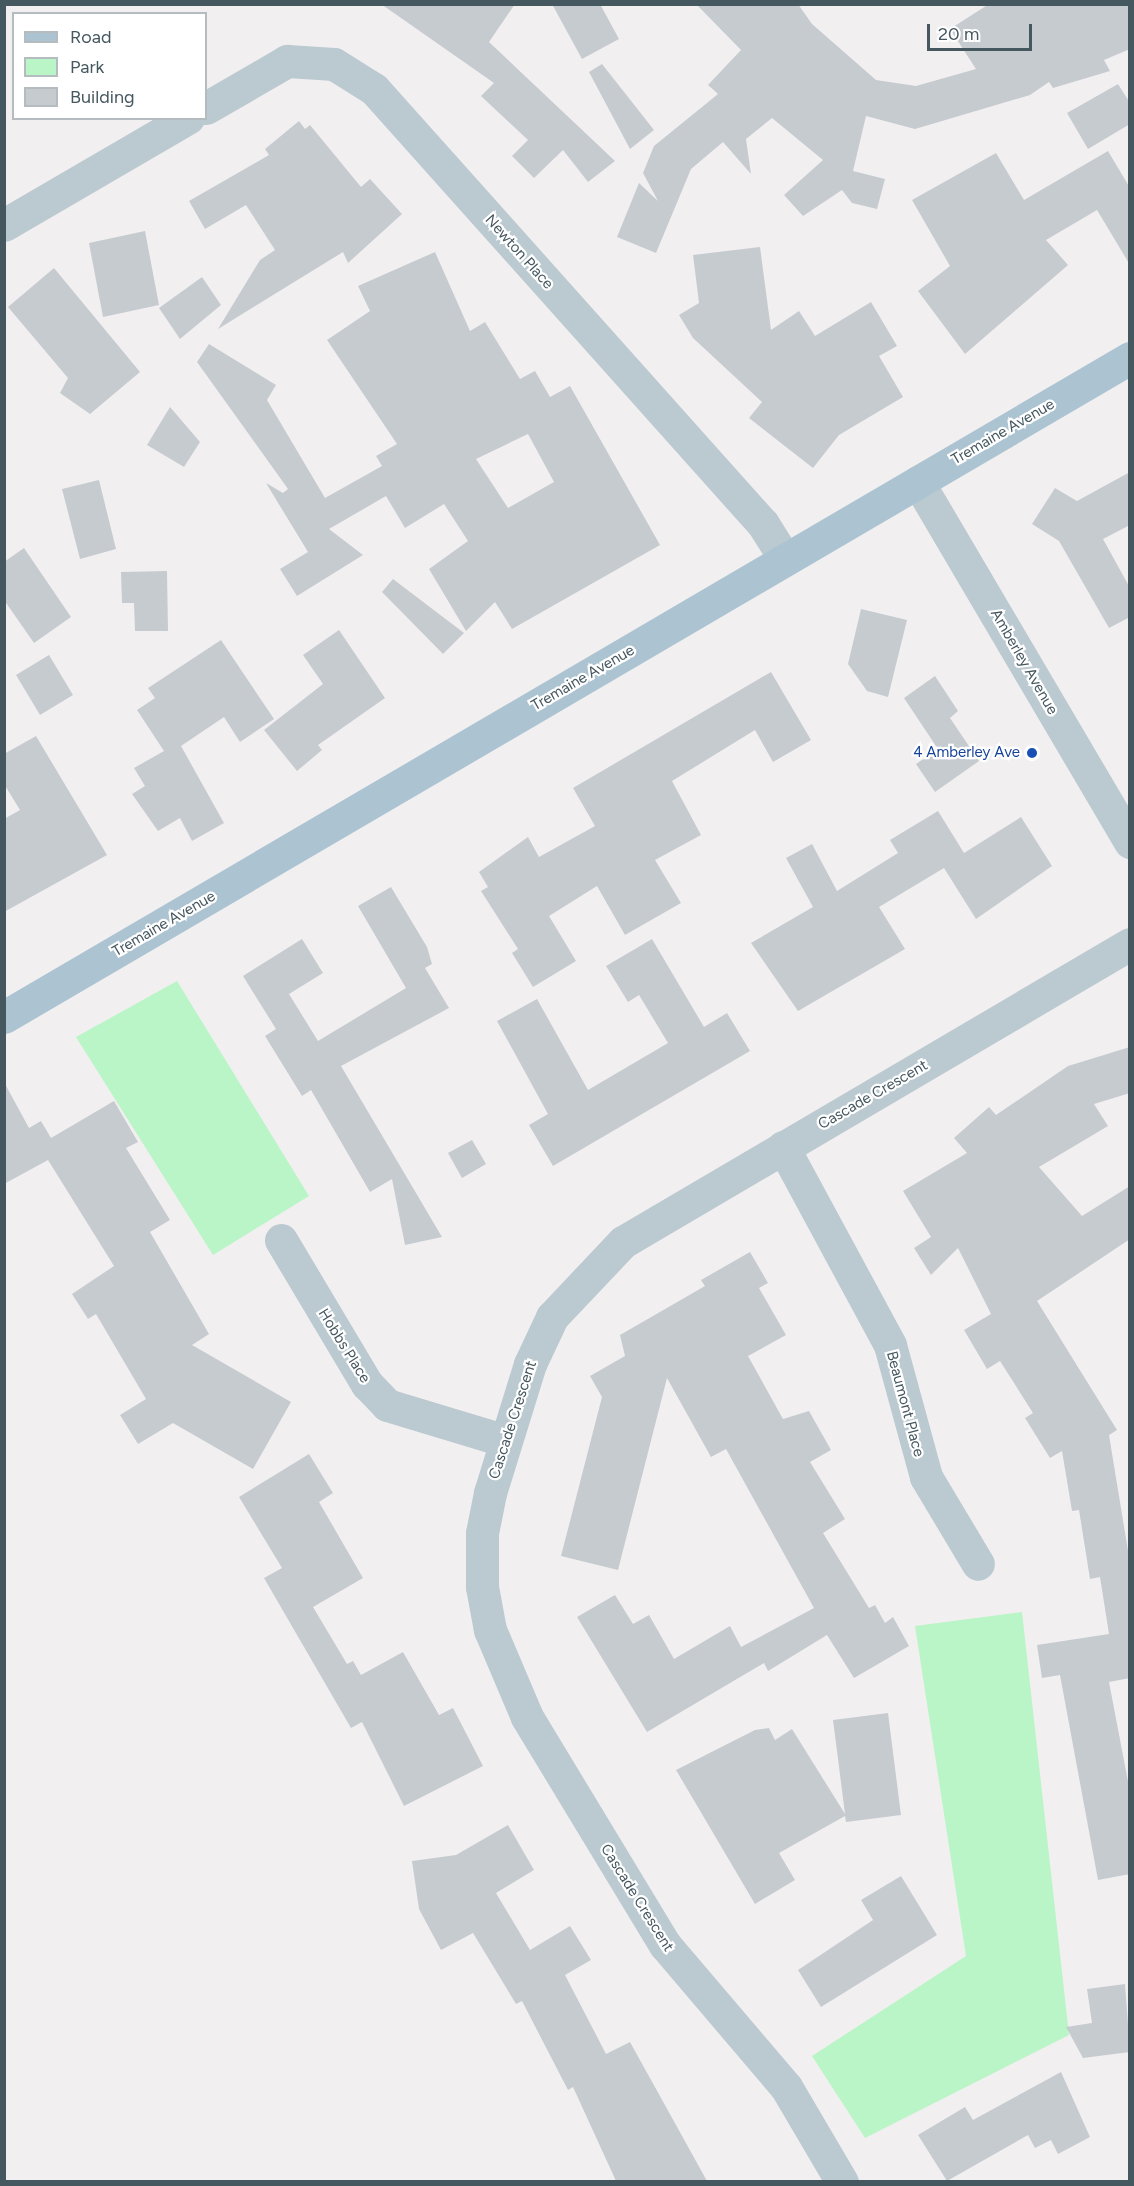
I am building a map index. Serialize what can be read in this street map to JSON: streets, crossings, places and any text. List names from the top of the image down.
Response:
{
  "streets": {
    "main road": ["Tremaine Avenue"],
    "street": [
      "Newton Place",
      "Amberley Avenue",
      "Cascade Crescent",
      "Hobbs Place",
      "Beaumont Place"
    ]
  },
  "crossings": [
    ["Newton Place", "Tremaine Avenue"],
    ["Tremaine Avenue", "Amberley Avenue"],
    ["Cascade Crescent", "Hobbs Place"],
    ["Cascade Crescent", "Beaumont Place"]
  ],
  "places": ["4 Amberley Ave"],
  "legend": ["Road", "Park", "Building"],
  "scale_bar": "20 m"
}
